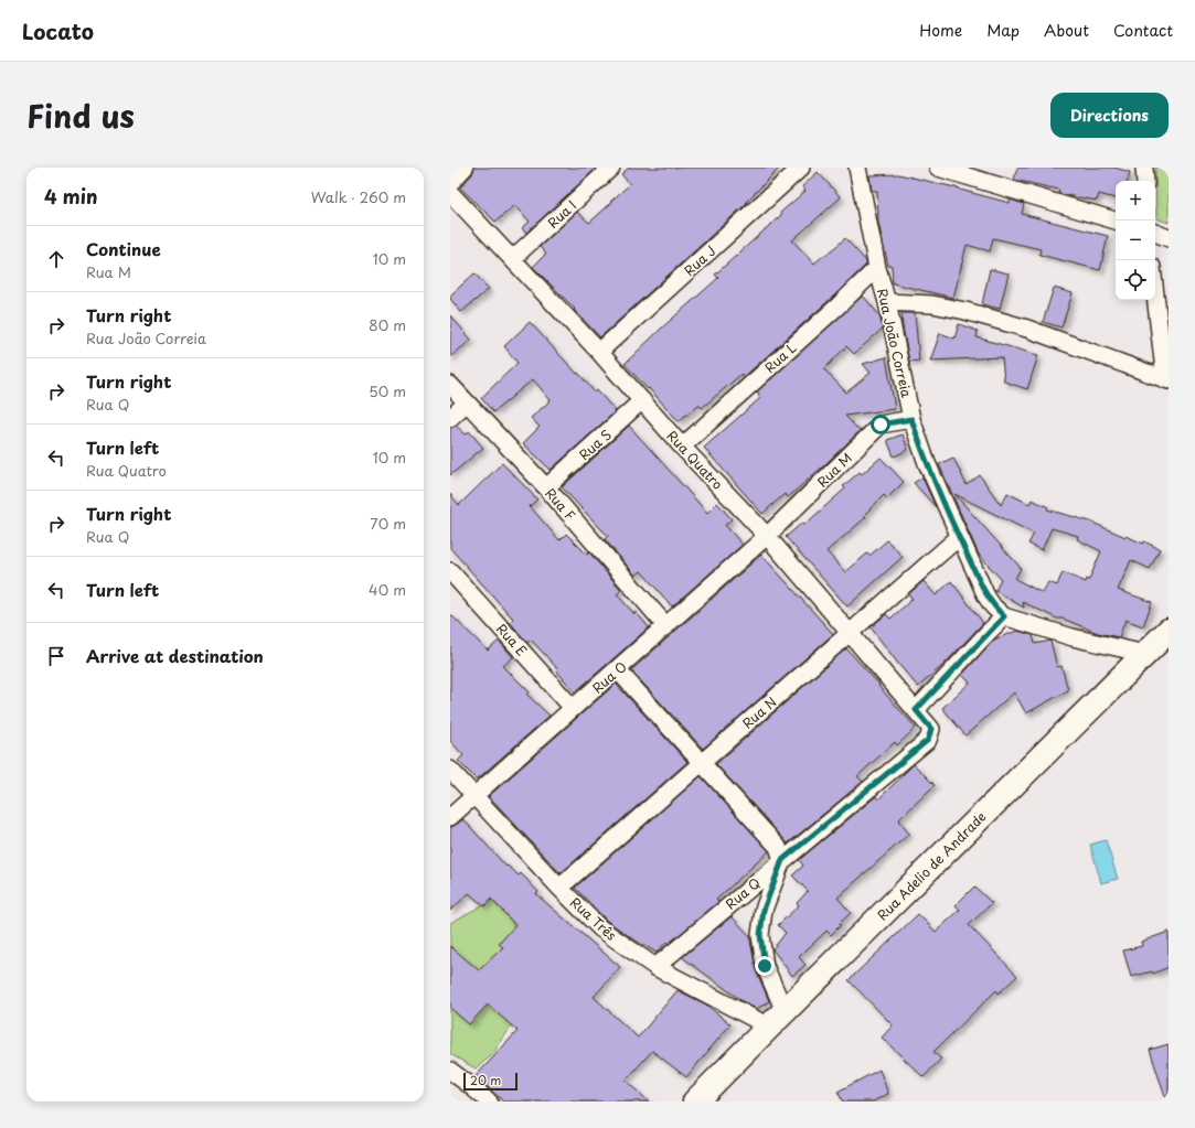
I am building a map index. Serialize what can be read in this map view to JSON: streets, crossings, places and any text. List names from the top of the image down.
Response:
{
  "streets": {
    "main road": ["Rua Adelio de Andrade"],
    "street": [
      "Rua I",
      "Rua J",
      "Rua João Correia",
      "Rua L",
      "Rua S",
      "Rua Quatro",
      "Rua M",
      "Rua F",
      "Rua E",
      "Rua O",
      "Rua N",
      "Rua Q",
      "Rua Três"
    ]
  },
  "crossings": [
    ["Rua I", "Rua Quatro"],
    ["Rua J", "Rua Quatro"],
    ["Rua João Correia", "Rua L"],
    ["Rua João Correia", "Rua M"],
    ["Rua João Correia", "Rua N"],
    ["Rua João Correia", "Rua Adelio de Andrade"],
    ["Rua L", "Rua Quatro"],
    ["Rua S", "Rua Quatro"],
    ["Rua S", "Rua F"],
    ["Rua Quatro", "Rua M"],
    ["Rua Quatro", "Rua O"],
    ["Rua Quatro", "Rua N"],
    ["Rua Quatro", "Rua Q"],
    ["Rua M", "Rua O"],
    ["Rua F", "Rua O"],
    ["Rua E", "Rua O"],
    ["Rua O", "Rua Três"],
    ["Rua N", "Rua Três"],
    ["Rua Adelio de Andrade", "Rua Três"],
    ["Rua Q", "Rua Três"]
  ],
  "scale_bar": "20 m",
  "page": {
    "header": "Locato",
    "nav": [
      "Home",
      "Map",
      "About",
      "Contact"
    ],
    "title": "Find us",
    "buttons": "Directions",
    "heading": ["4 min", "Walk · 260 m"],
    "map_buttons": ["+", "−"],
    "list": [
      ["Continue", "Rua M", "10 m"],
      ["Turn right", "Rua João Correia", "80 m"],
      ["Turn right", "Rua Q", "50 m"],
      ["Turn left", "Rua Quatro", "10 m"],
      ["Turn right", "Rua Q", "70 m"],
      ["Turn left", "40 m"],
      "Arrive at destination"
    ],
    "scale": "20 m"
  }
}
